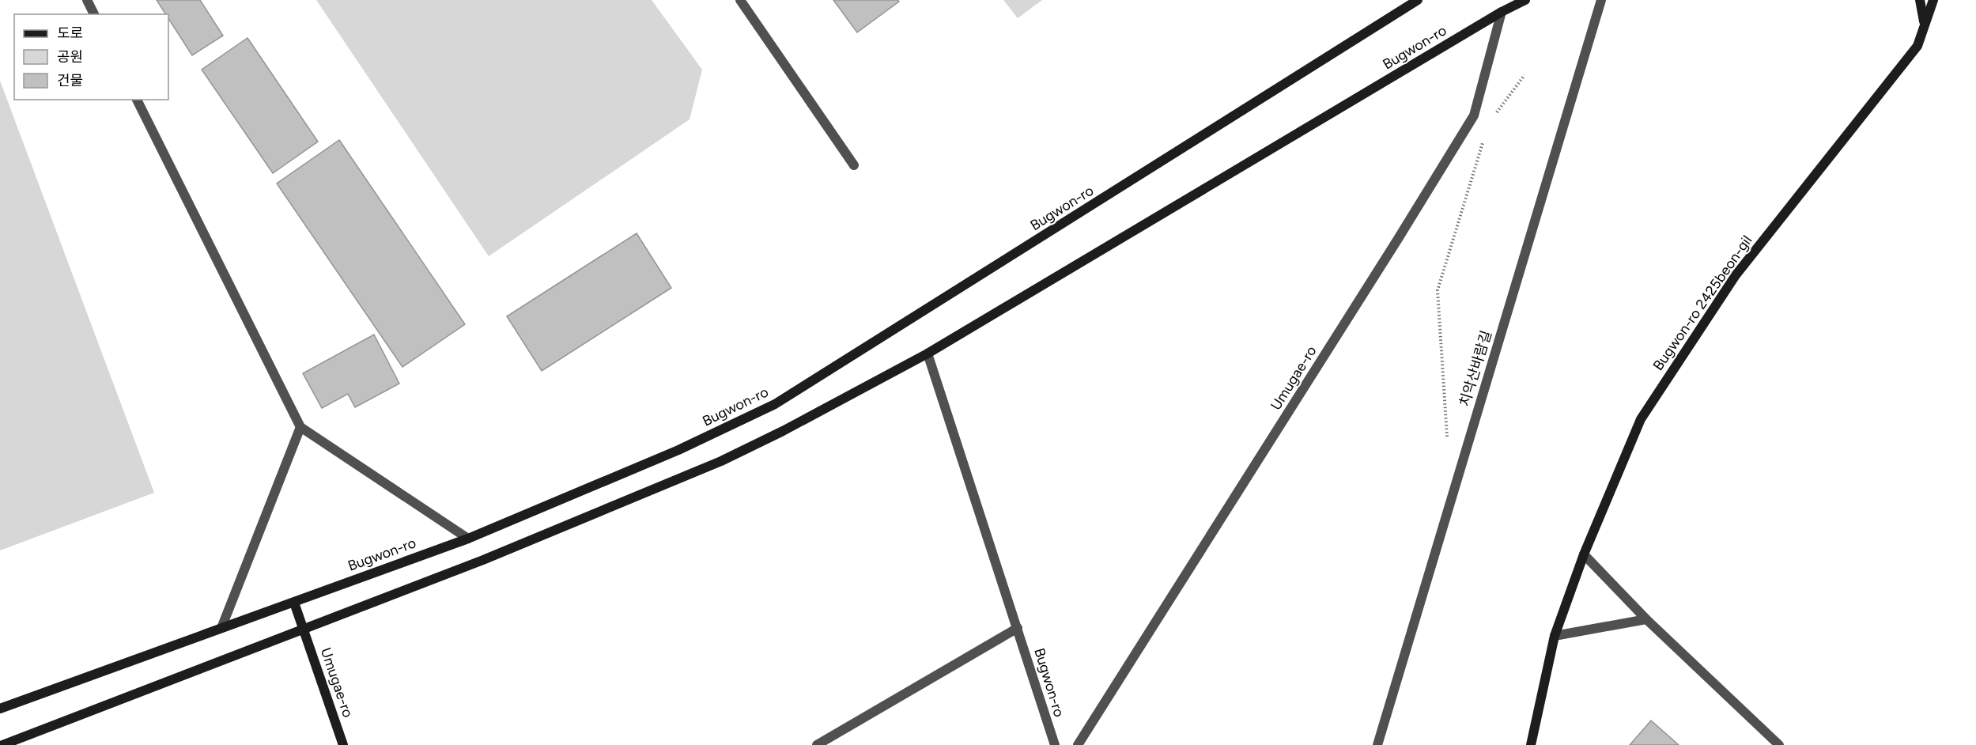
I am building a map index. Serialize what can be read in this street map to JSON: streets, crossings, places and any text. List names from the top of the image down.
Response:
{
  "streets": {
    "street": [
      "Bugwon-ro",
      "Bugwon-ro 2425beon-gil",
      "치악산바람길",
      "Umugae-ro"
    ]
  },
  "crossings": [
    ["Bugwon-ro", "Umugae-ro"]
  ],
  "legend": ["도로", "공원", "건물"]
}
